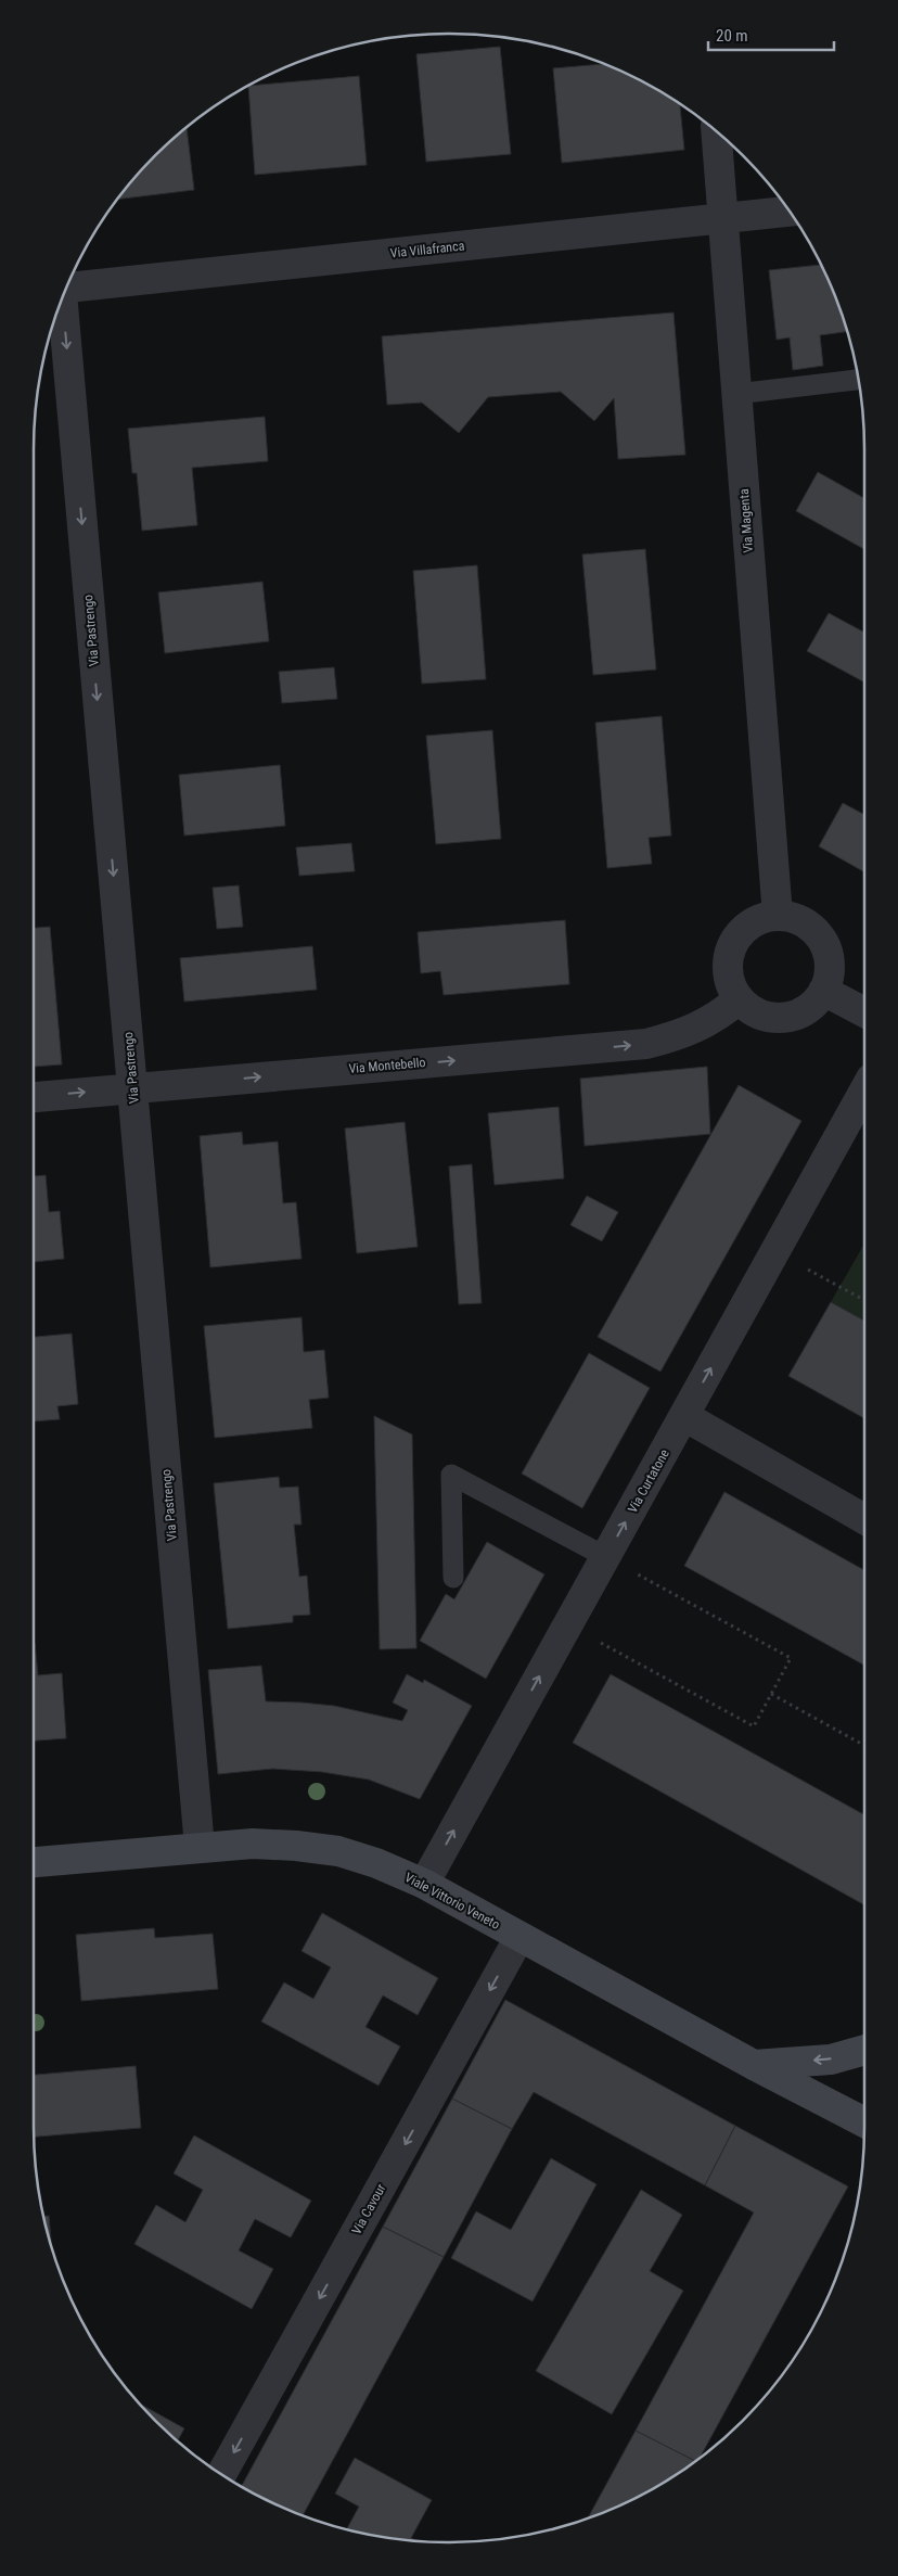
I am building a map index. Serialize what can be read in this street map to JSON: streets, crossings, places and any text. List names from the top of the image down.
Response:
{
  "streets": {
    "main road": ["Viale Vittorio Veneto"],
    "street": [
      "Via Villafranca",
      "Via Magenta",
      "Via Pastrengo",
      "Via Montebello",
      "Via Curtatone",
      "Via Cavour"
    ]
  },
  "crossings": [
    ["Via Villafranca", "Via Magenta"],
    ["Via Magenta", "Via Montebello"],
    ["Via Pastrengo", "Via Montebello"],
    ["Via Pastrengo", "Viale Vittorio Veneto"],
    ["Via Curtatone", "Viale Vittorio Veneto"],
    ["Viale Vittorio Veneto", "Via Cavour"]
  ],
  "one_way": [
    "Via Pastrengo",
    "Via Montebello",
    "Via Curtatone",
    "Via Cavour"
  ],
  "scale_bar": "20 m"
}
